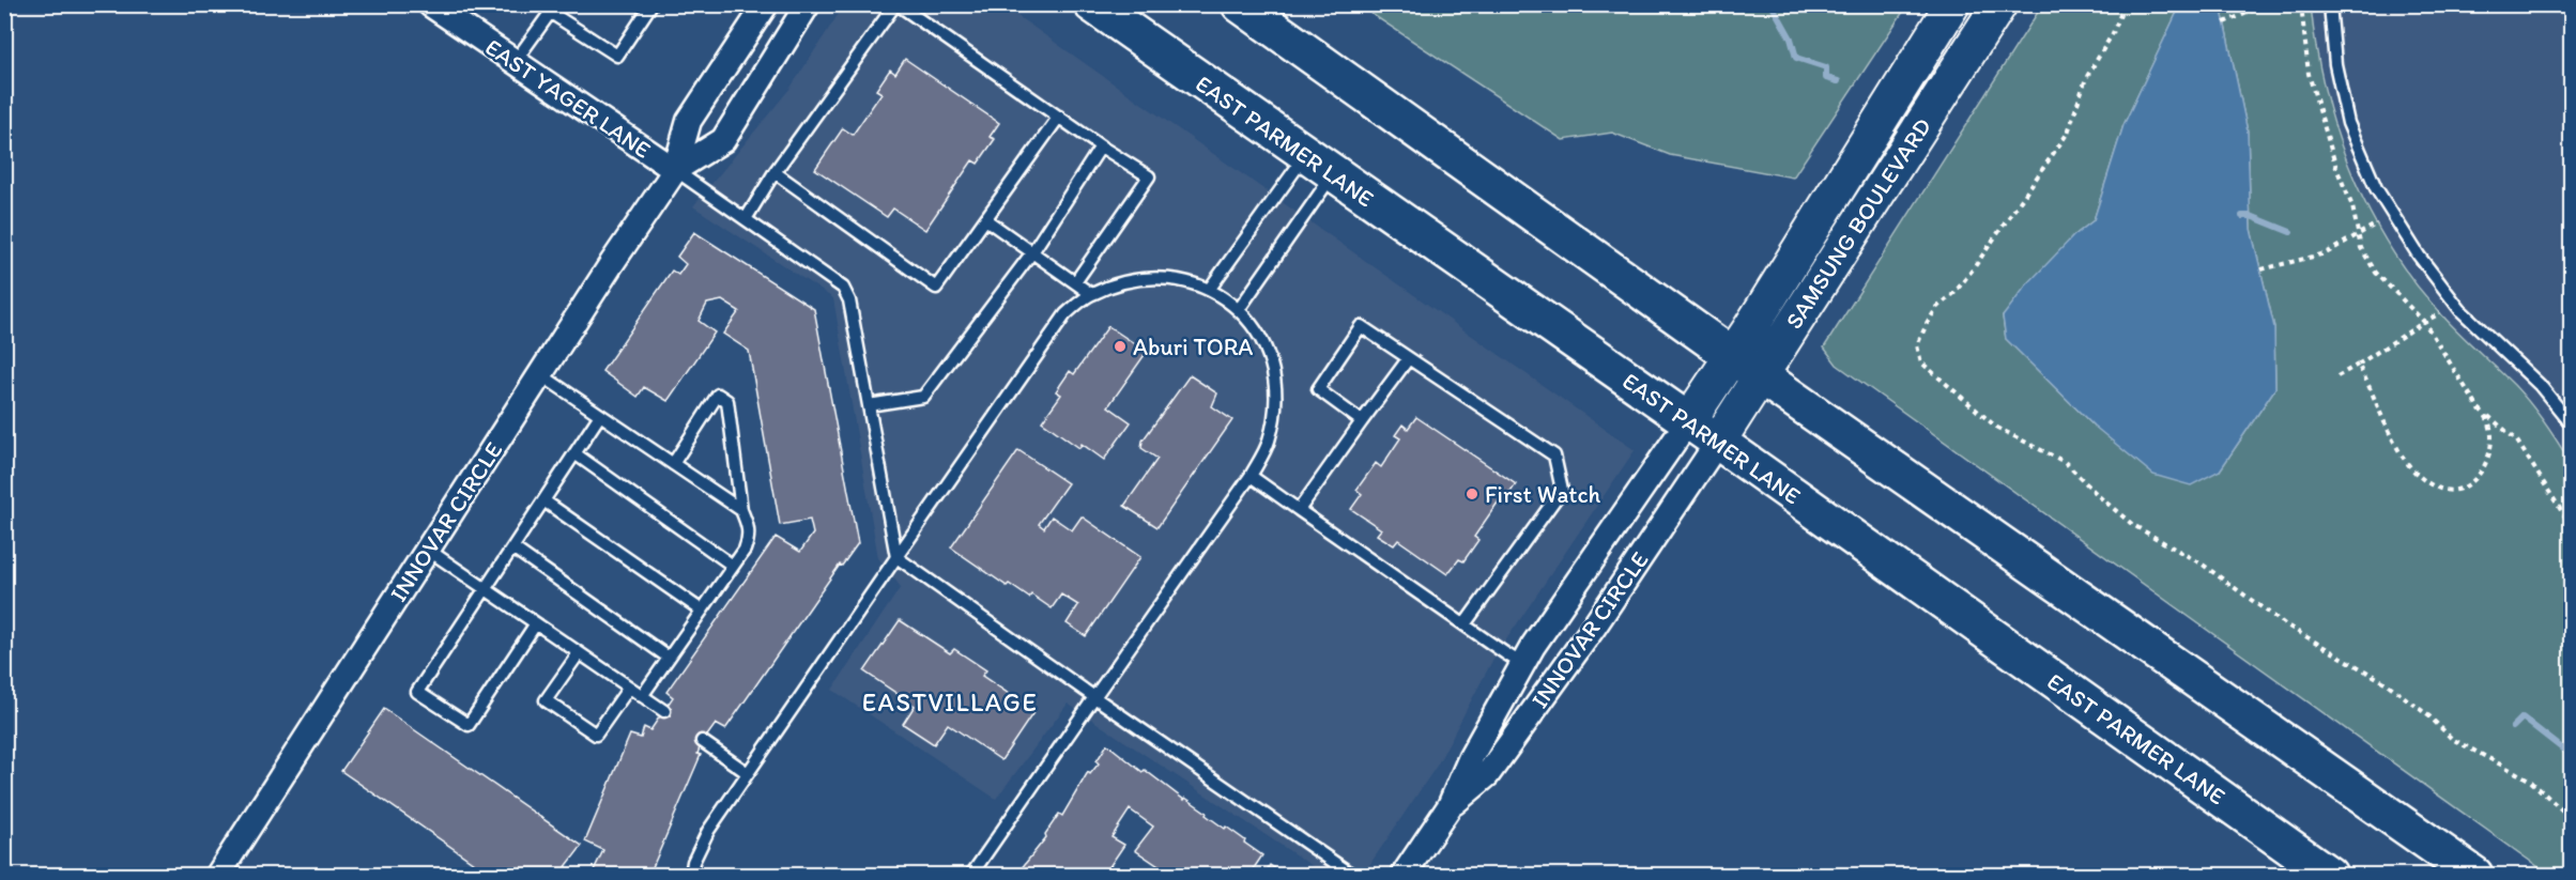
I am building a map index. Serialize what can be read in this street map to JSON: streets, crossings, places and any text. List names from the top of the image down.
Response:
{
  "streets": {
    "main road": ["EAST PARMER LANE"],
    "street": ["EAST YAGER LANE", "SAMSUNG BOULEVARD", "INNOVAR CIRCLE"]
  },
  "crossings": [
    ["EAST YAGER LANE", "INNOVAR CIRCLE"],
    ["EAST PARMER LANE", "SAMSUNG BOULEVARD"],
    ["EAST PARMER LANE", "INNOVAR CIRCLE"],
    ["SAMSUNG BOULEVARD", "INNOVAR CIRCLE"]
  ],
  "districts": ["EASTVILLAGE"],
  "places": ["Aburi TORA", "First Watch"]
}
